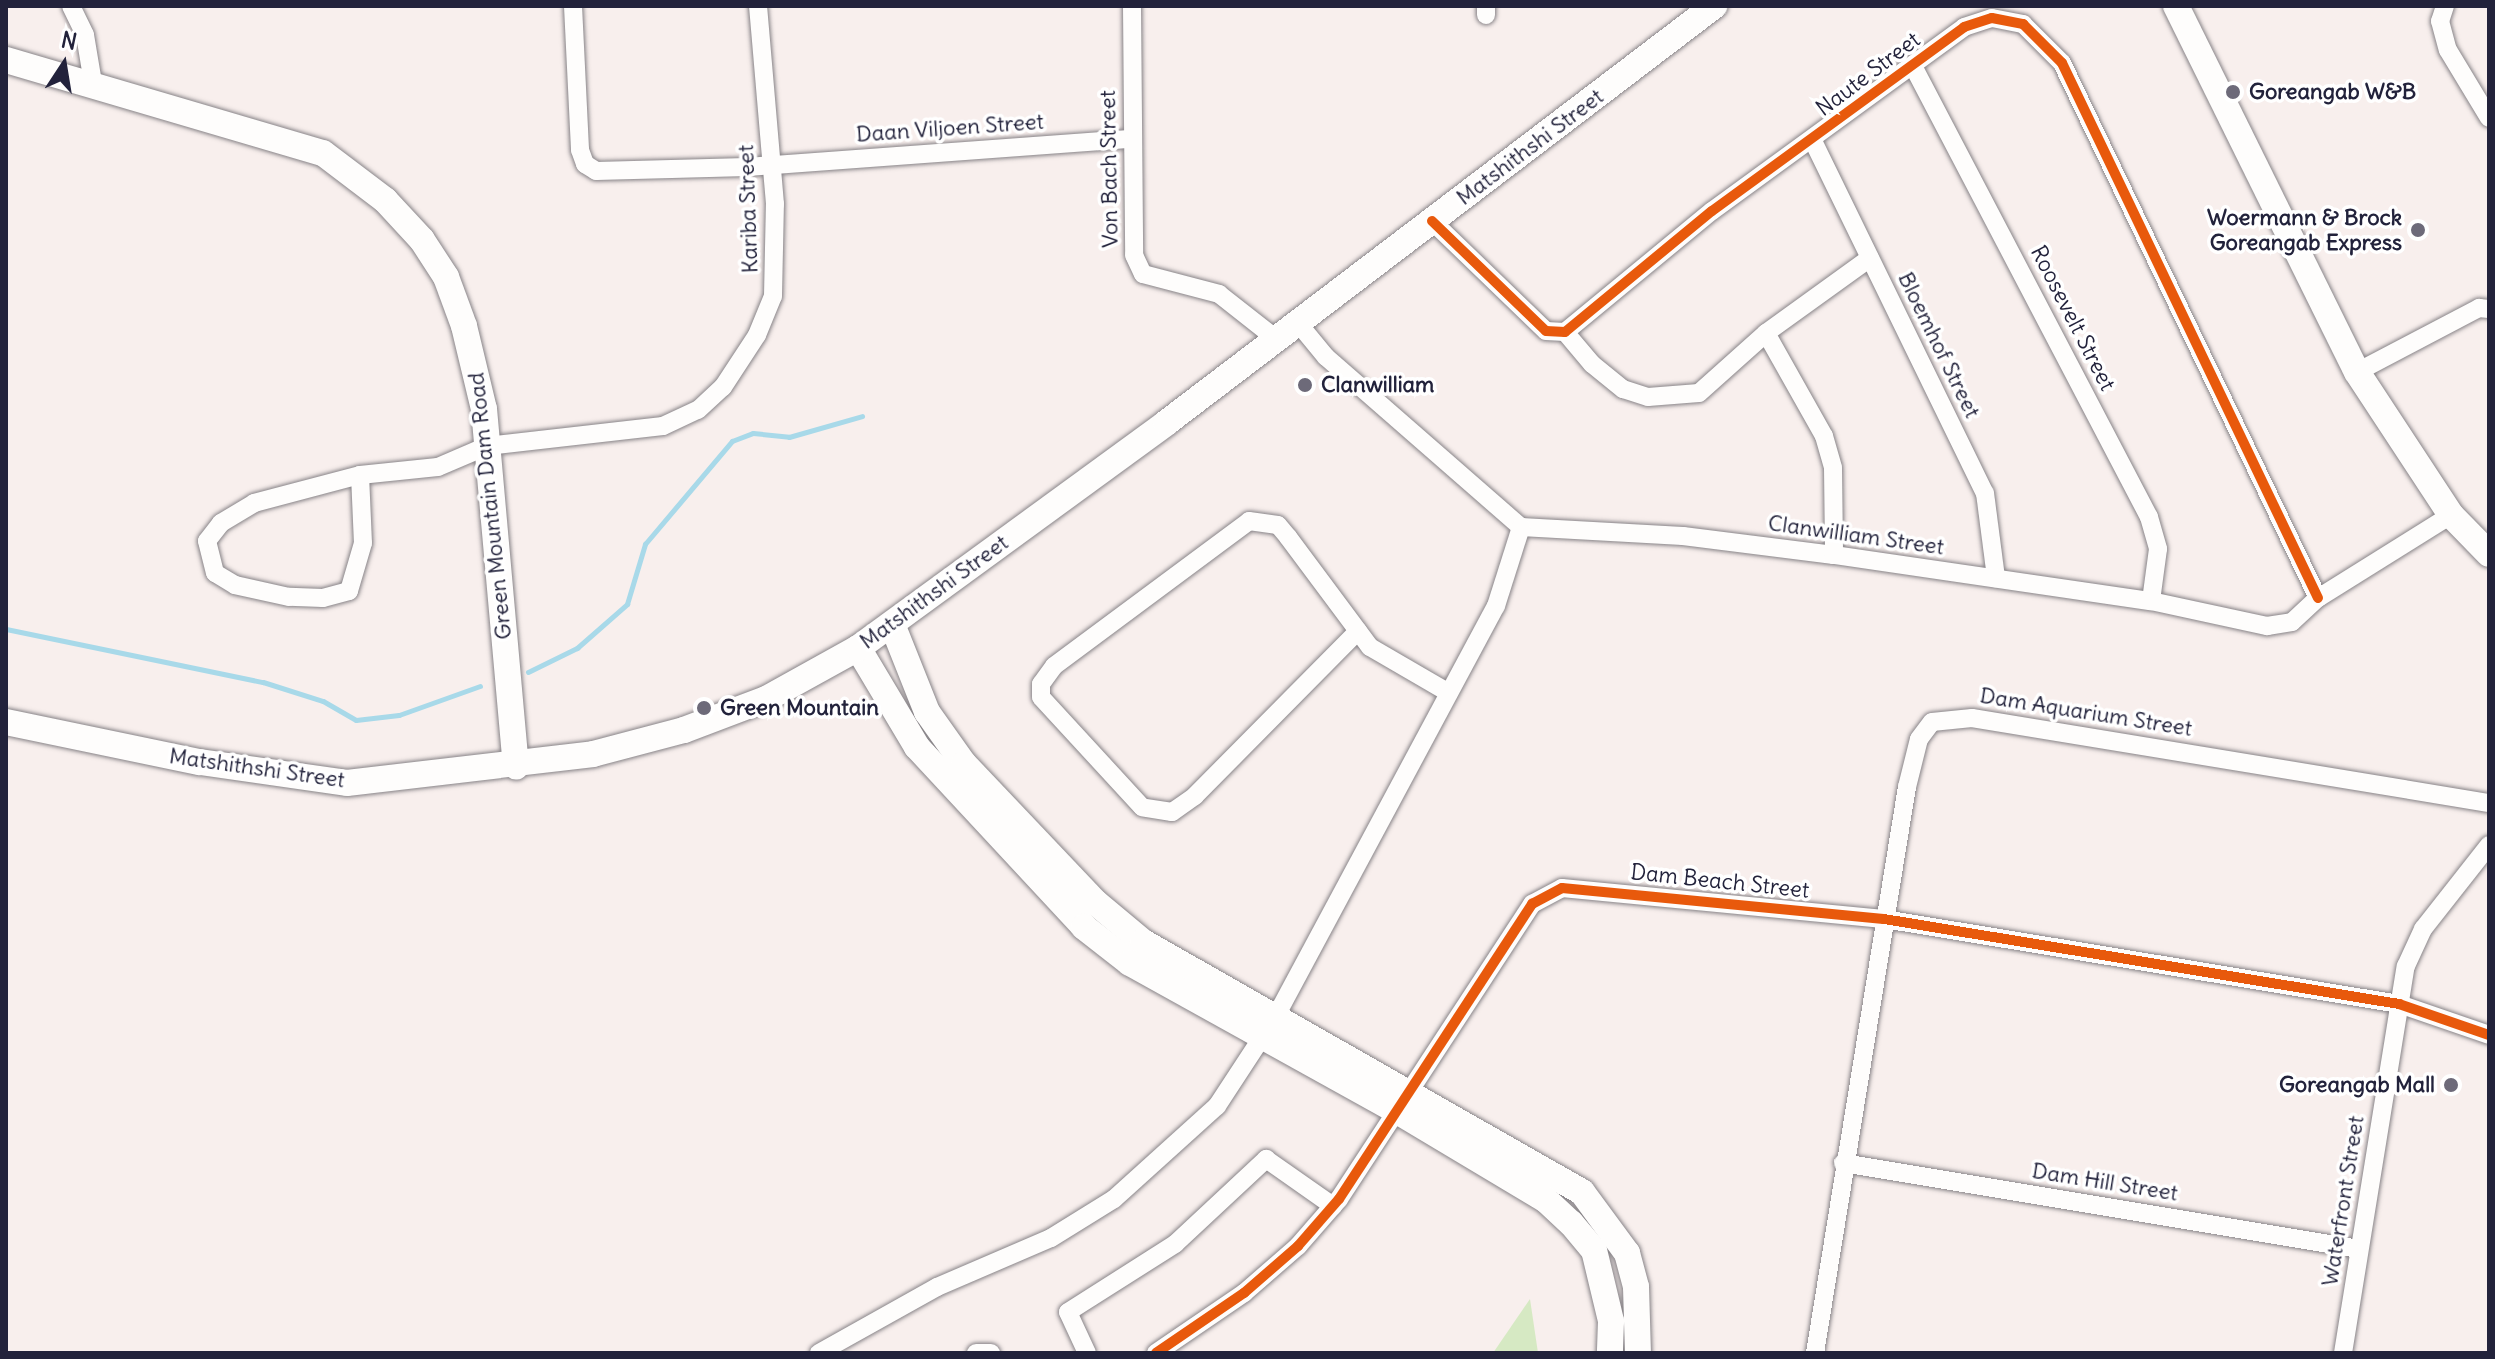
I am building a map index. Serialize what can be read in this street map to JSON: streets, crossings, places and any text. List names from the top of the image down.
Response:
{
  "streets": {
    "street": [
      "Naute Street",
      "Daan Viljoen Street",
      "Matshithshi Street",
      "Von Bach Street",
      "Kariba Street",
      "Roosevelt Street",
      "Bloemhof Street",
      "Green Mountain Dam Road",
      "Clanwilliam Street",
      "Dam Aquarium Street",
      "Dam Beach Street",
      "Dam Hill Street",
      "Waterfront Street"
    ]
  },
  "crossings": [
    ["Naute Street", "Roosevelt Street"],
    ["Naute Street", "Bloemhof Street"],
    ["Naute Street", "Clanwilliam Street"],
    ["Daan Viljoen Street", "Von Bach Street"],
    ["Daan Viljoen Street", "Kariba Street"],
    ["Matshithshi Street", "Von Bach Street"],
    ["Matshithshi Street", "Green Mountain Dam Road"],
    ["Kariba Street", "Green Mountain Dam Road"],
    ["Roosevelt Street", "Clanwilliam Street"],
    ["Bloemhof Street", "Clanwilliam Street"],
    ["Dam Aquarium Street", "Dam Beach Street"],
    ["Dam Aquarium Street", "Dam Hill Street"],
    ["Dam Beach Street", "Waterfront Street"],
    ["Dam Hill Street", "Waterfront Street"]
  ],
  "places": [
    "Goreangab W&B",
    "Woermann & Brock Goreangab Express",
    "Clanwilliam",
    "Green Mountain",
    "Goreangab Mall"
  ],
  "north": "top"
}
